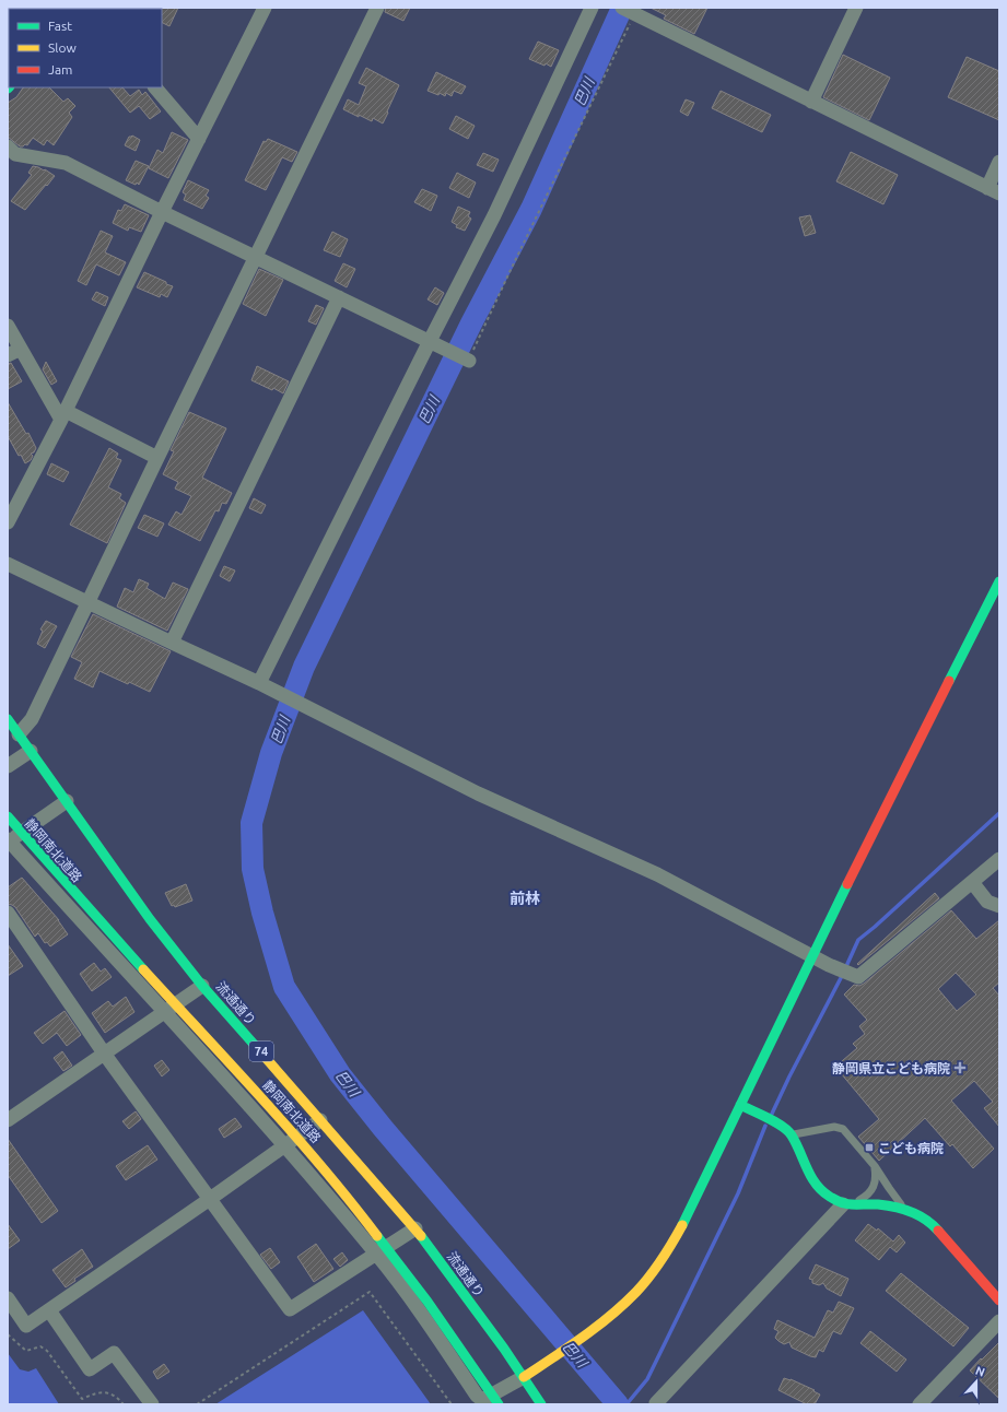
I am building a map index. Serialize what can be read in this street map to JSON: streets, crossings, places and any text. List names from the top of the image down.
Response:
{
  "streets": {
    "main road": ["静岡南北道路", "流通通り", "74"]
  },
  "crossings": [
    ["流通通り", "74"]
  ],
  "districts": ["前林"],
  "water": ["巴川"],
  "places": {
    "health": ["静岡県立こども病院"],
    "transit": ["こども病院"]
  },
  "legend": ["Fast", "Slow", "Jam"],
  "north": "top"
}
